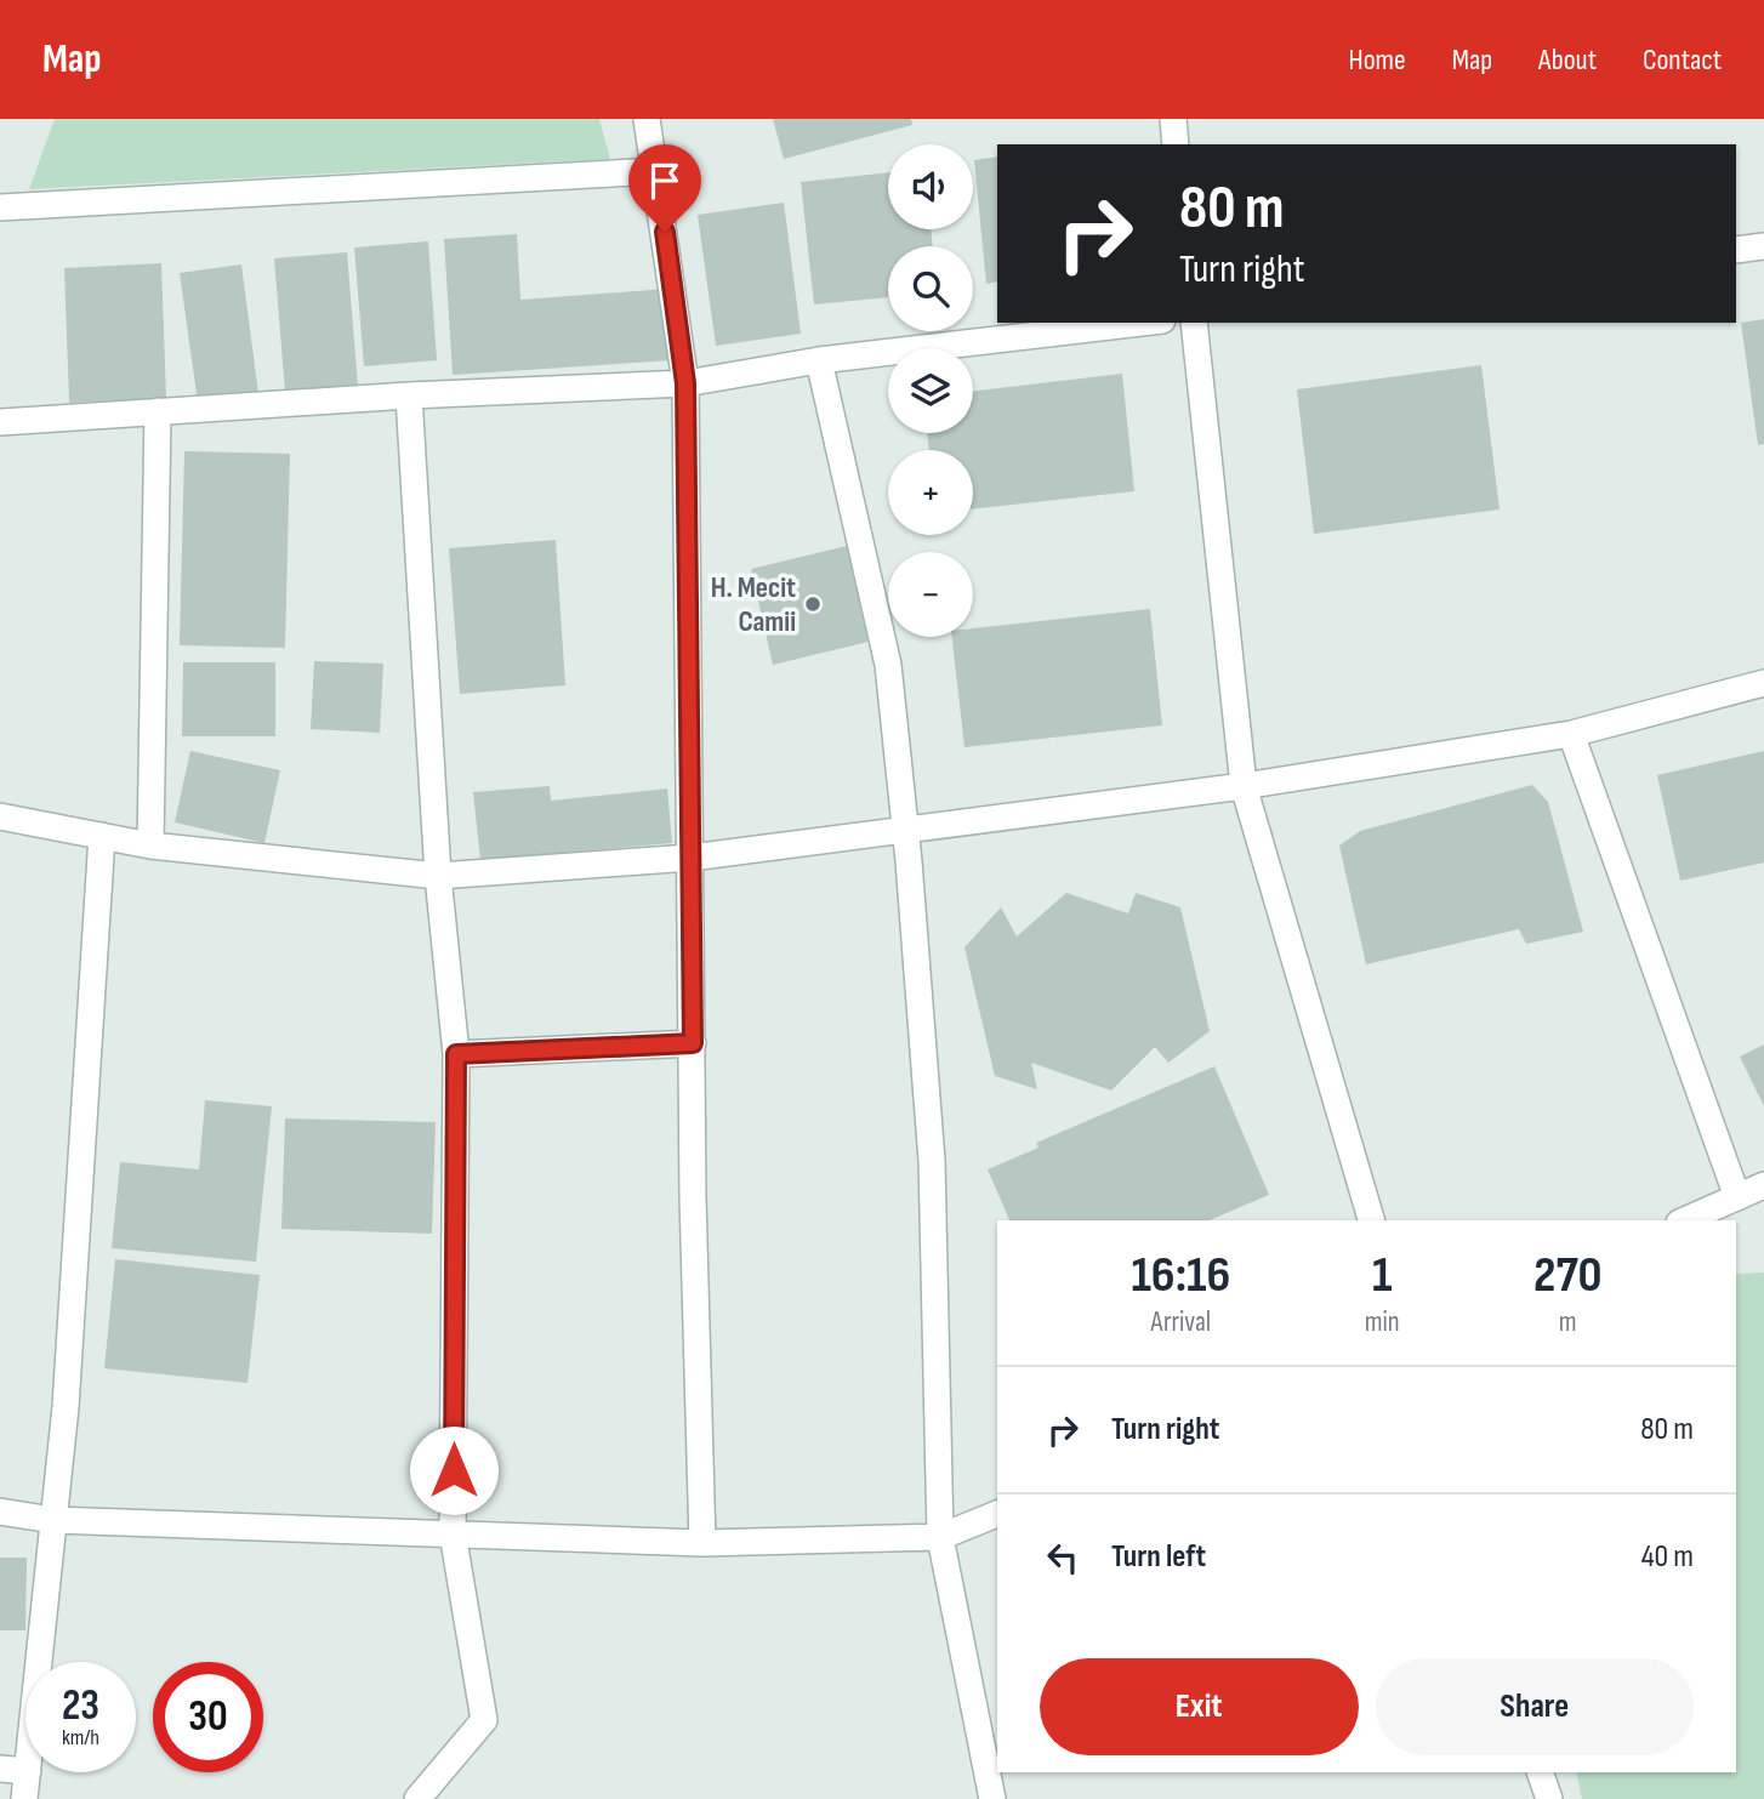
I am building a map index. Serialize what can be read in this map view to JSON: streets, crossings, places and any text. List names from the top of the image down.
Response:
{
  "places": ["H. Mecit Camii"],
  "page": {
    "header": "Map",
    "nav": [
      "Home",
      "Map",
      "About",
      "Contact"
    ],
    "map_buttons": ["+", "−"],
    "turn": ["80 m", "Turn right"],
    "eta": [
      "16:16",
      "Arrival",
      "1",
      "min",
      "270",
      "m"
    ],
    "list": [
      {
        "name": "Turn right",
        "value": "80 m"
      },
      {
        "name": "Turn left",
        "value": "40 m"
      }
    ],
    "buttons": ["Exit", "Share"],
    "speed": "23 km/h",
    "limit": "30"
  }
}
